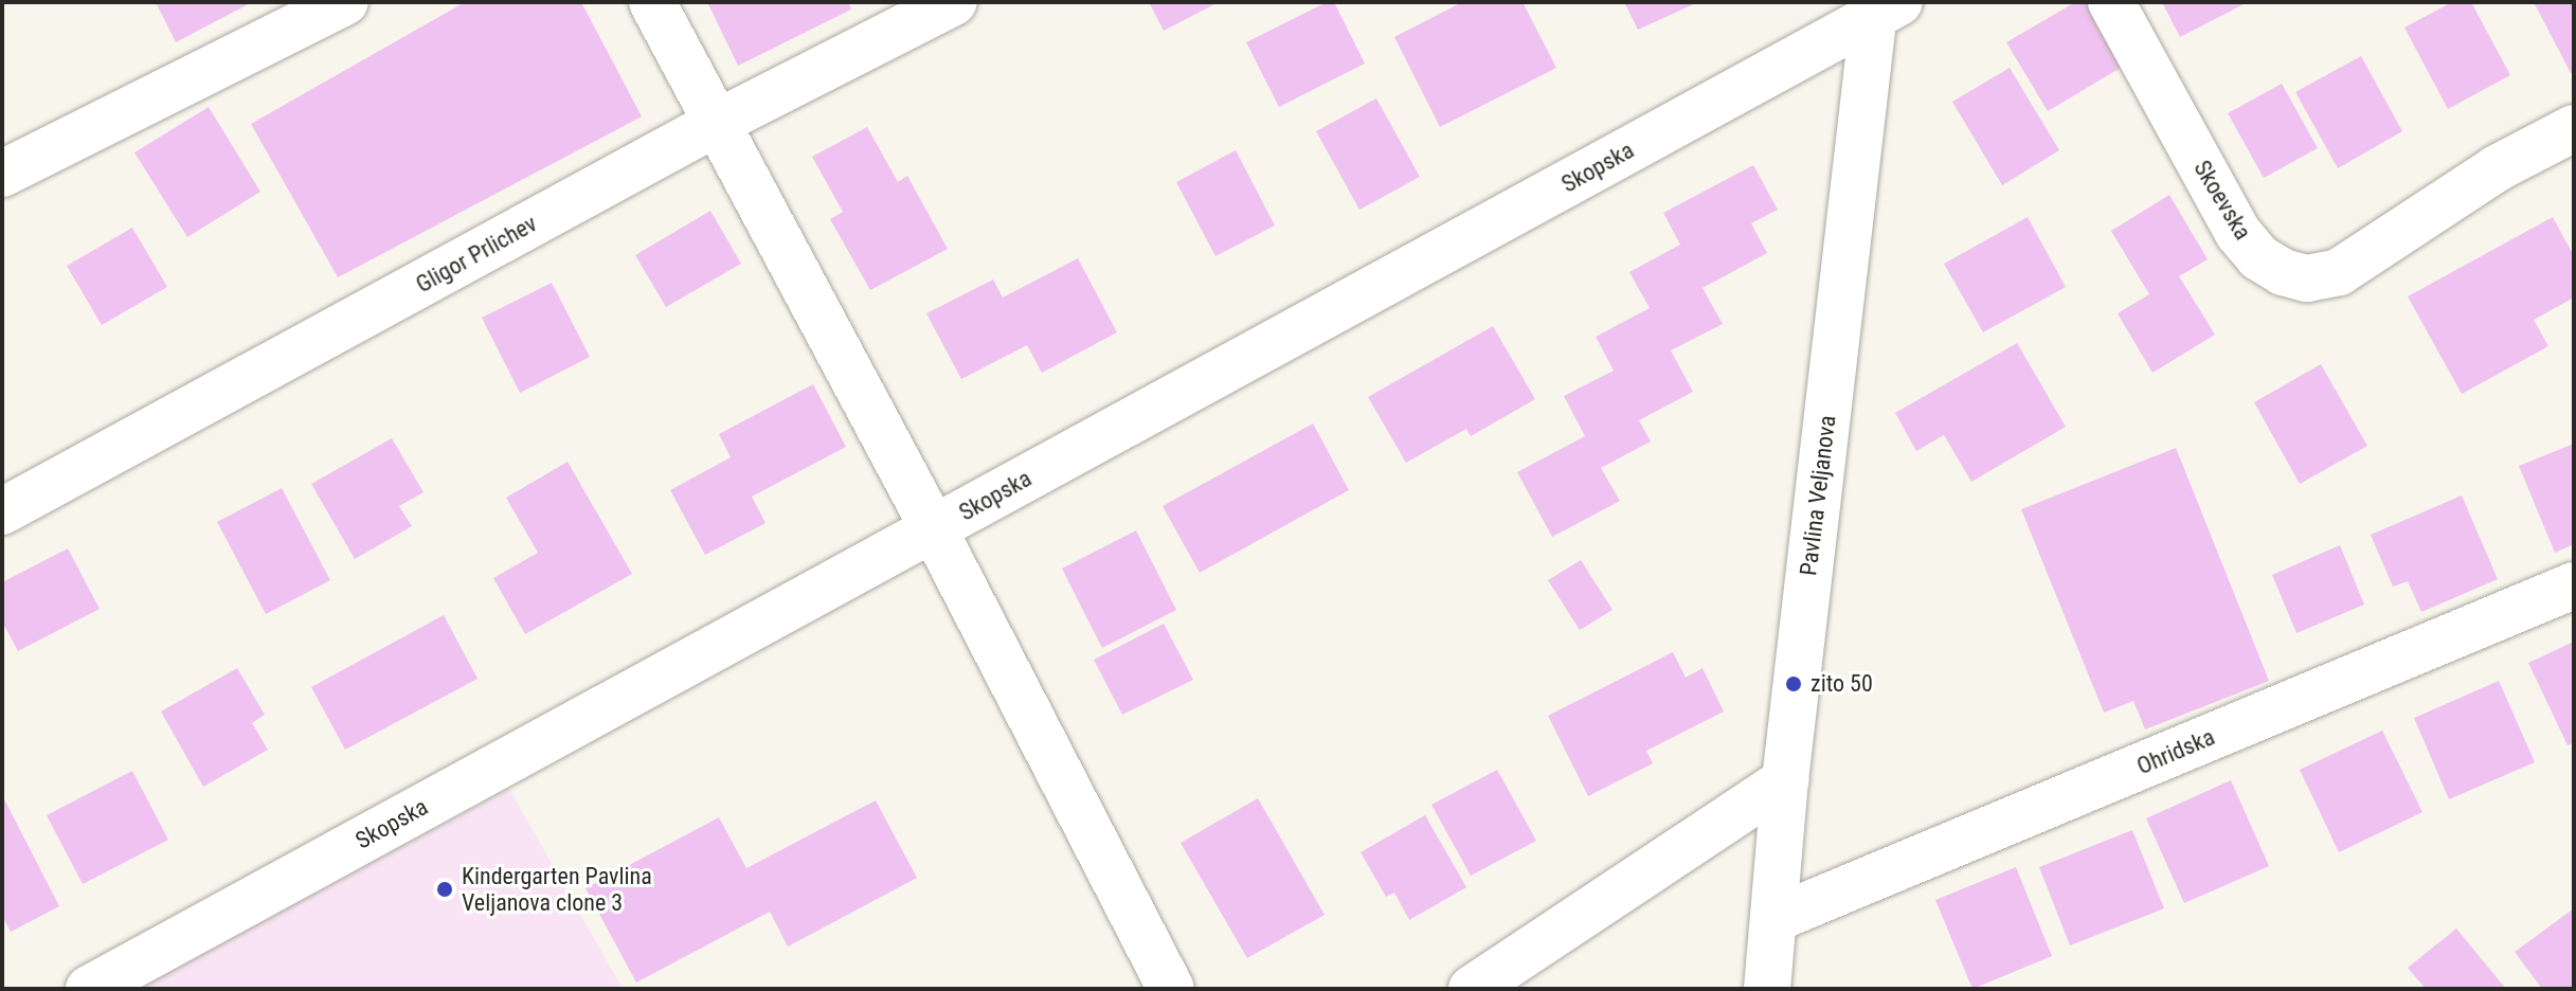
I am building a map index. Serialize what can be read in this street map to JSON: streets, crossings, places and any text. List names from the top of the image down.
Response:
{
  "streets": {
    "street": [
      "Skopska",
      "Skoevska",
      "Gligor Prlichev",
      "Pavlina Veljanova",
      "Ohridska"
    ]
  },
  "crossings": [
    ["Skopska", "Pavlina Veljanova"],
    ["Pavlina Veljanova", "Ohridska"]
  ],
  "places": ["zito 50", "Kindergarten Pavlina Veljanova clone 3"]
}
